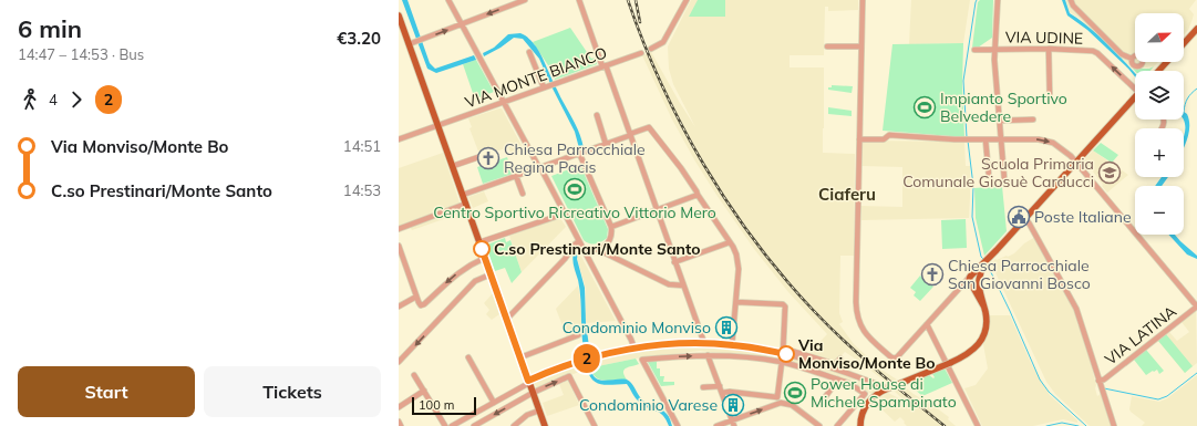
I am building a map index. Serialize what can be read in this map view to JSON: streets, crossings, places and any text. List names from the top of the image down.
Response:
{
  "streets": {
    "street": ["VIA UDINE", "VIA MONTE BIANCO", "VIA LATINA"]
  },
  "districts": ["Ciaferu"],
  "places": {
    "sports": ["Impianto Sportivo Belvedere", "Centro Sportivo Ricreativo Vittorio Mero", "Power House di Michele Spampinato"],
    "church": ["Chiesa Parrocchiale Regina Pacis", "Chiesa Parrocchiale San Giovanni Bosco"],
    "school or university": ["Scuola Primaria Comunale Giosuè Carducci"],
    "public building": ["Poste Italiane"],
    "other": ["C.so Prestinari/Monte Santo", "Via Monviso/Monte Bo"],
    "building": ["Condominio Monviso", "Condominio Varese"]
  },
  "lines": ["bus line 2"],
  "scale_bar": "100 m",
  "north": "right",
  "page": {
    "heading": ["6 min", "14:47 – 14:53 · Bus", "€3.20"],
    "on_map": "2",
    "map_buttons": ["+", "−"],
    "legs": ["4", "2"],
    "list": [
      {
        "name": "Via Monviso/Monte Bo",
        "value": "14:51"
      },
      {
        "name": "C.so Prestinari/Monte Santo",
        "value": "14:53"
      }
    ],
    "buttons": ["Start", "Tickets"],
    "scale": "100 m"
  }
}
